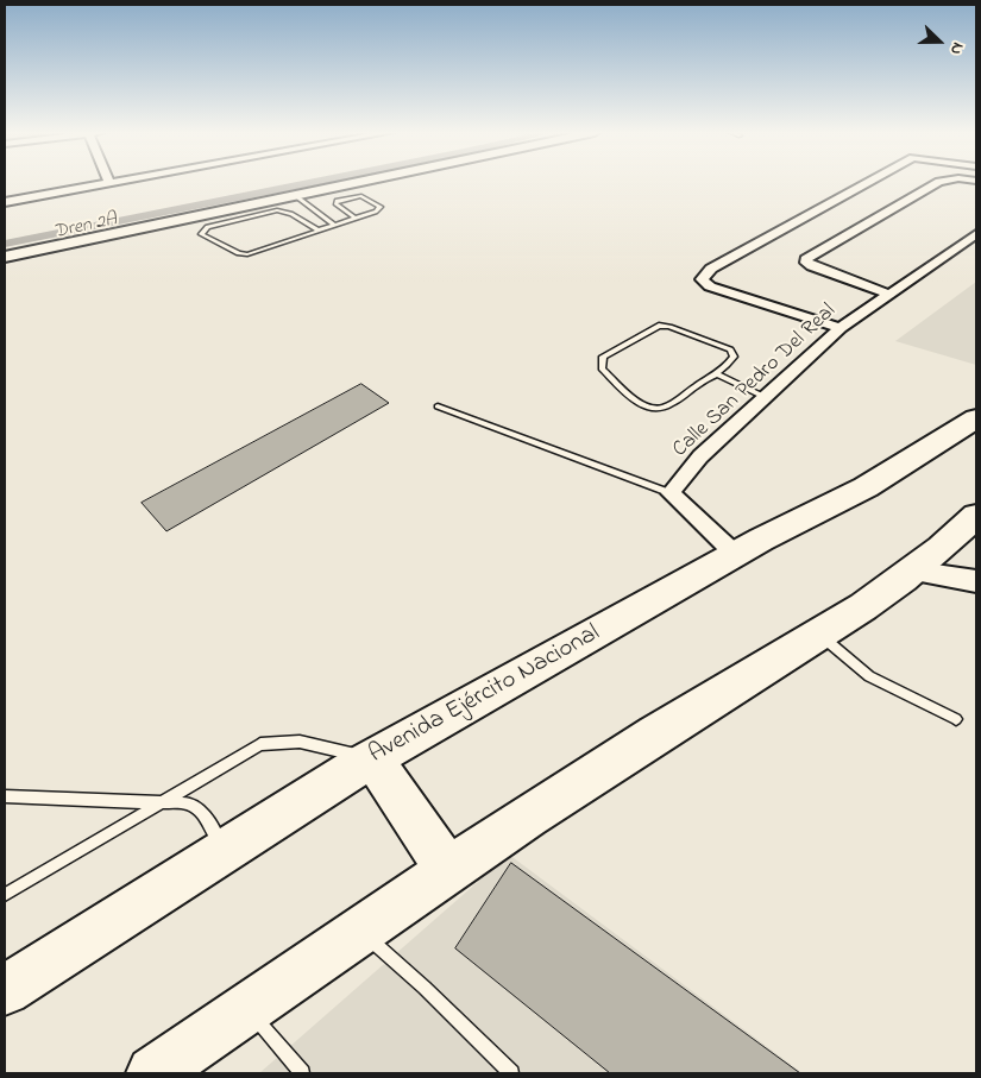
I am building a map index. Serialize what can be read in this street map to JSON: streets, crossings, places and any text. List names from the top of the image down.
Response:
{
  "streets": {
    "main road": ["Avenida Ejército Nacional"],
    "street": ["Calle San Pedro Del Real"]
  },
  "water": ["Dren 2A"],
  "north": "right"
}
